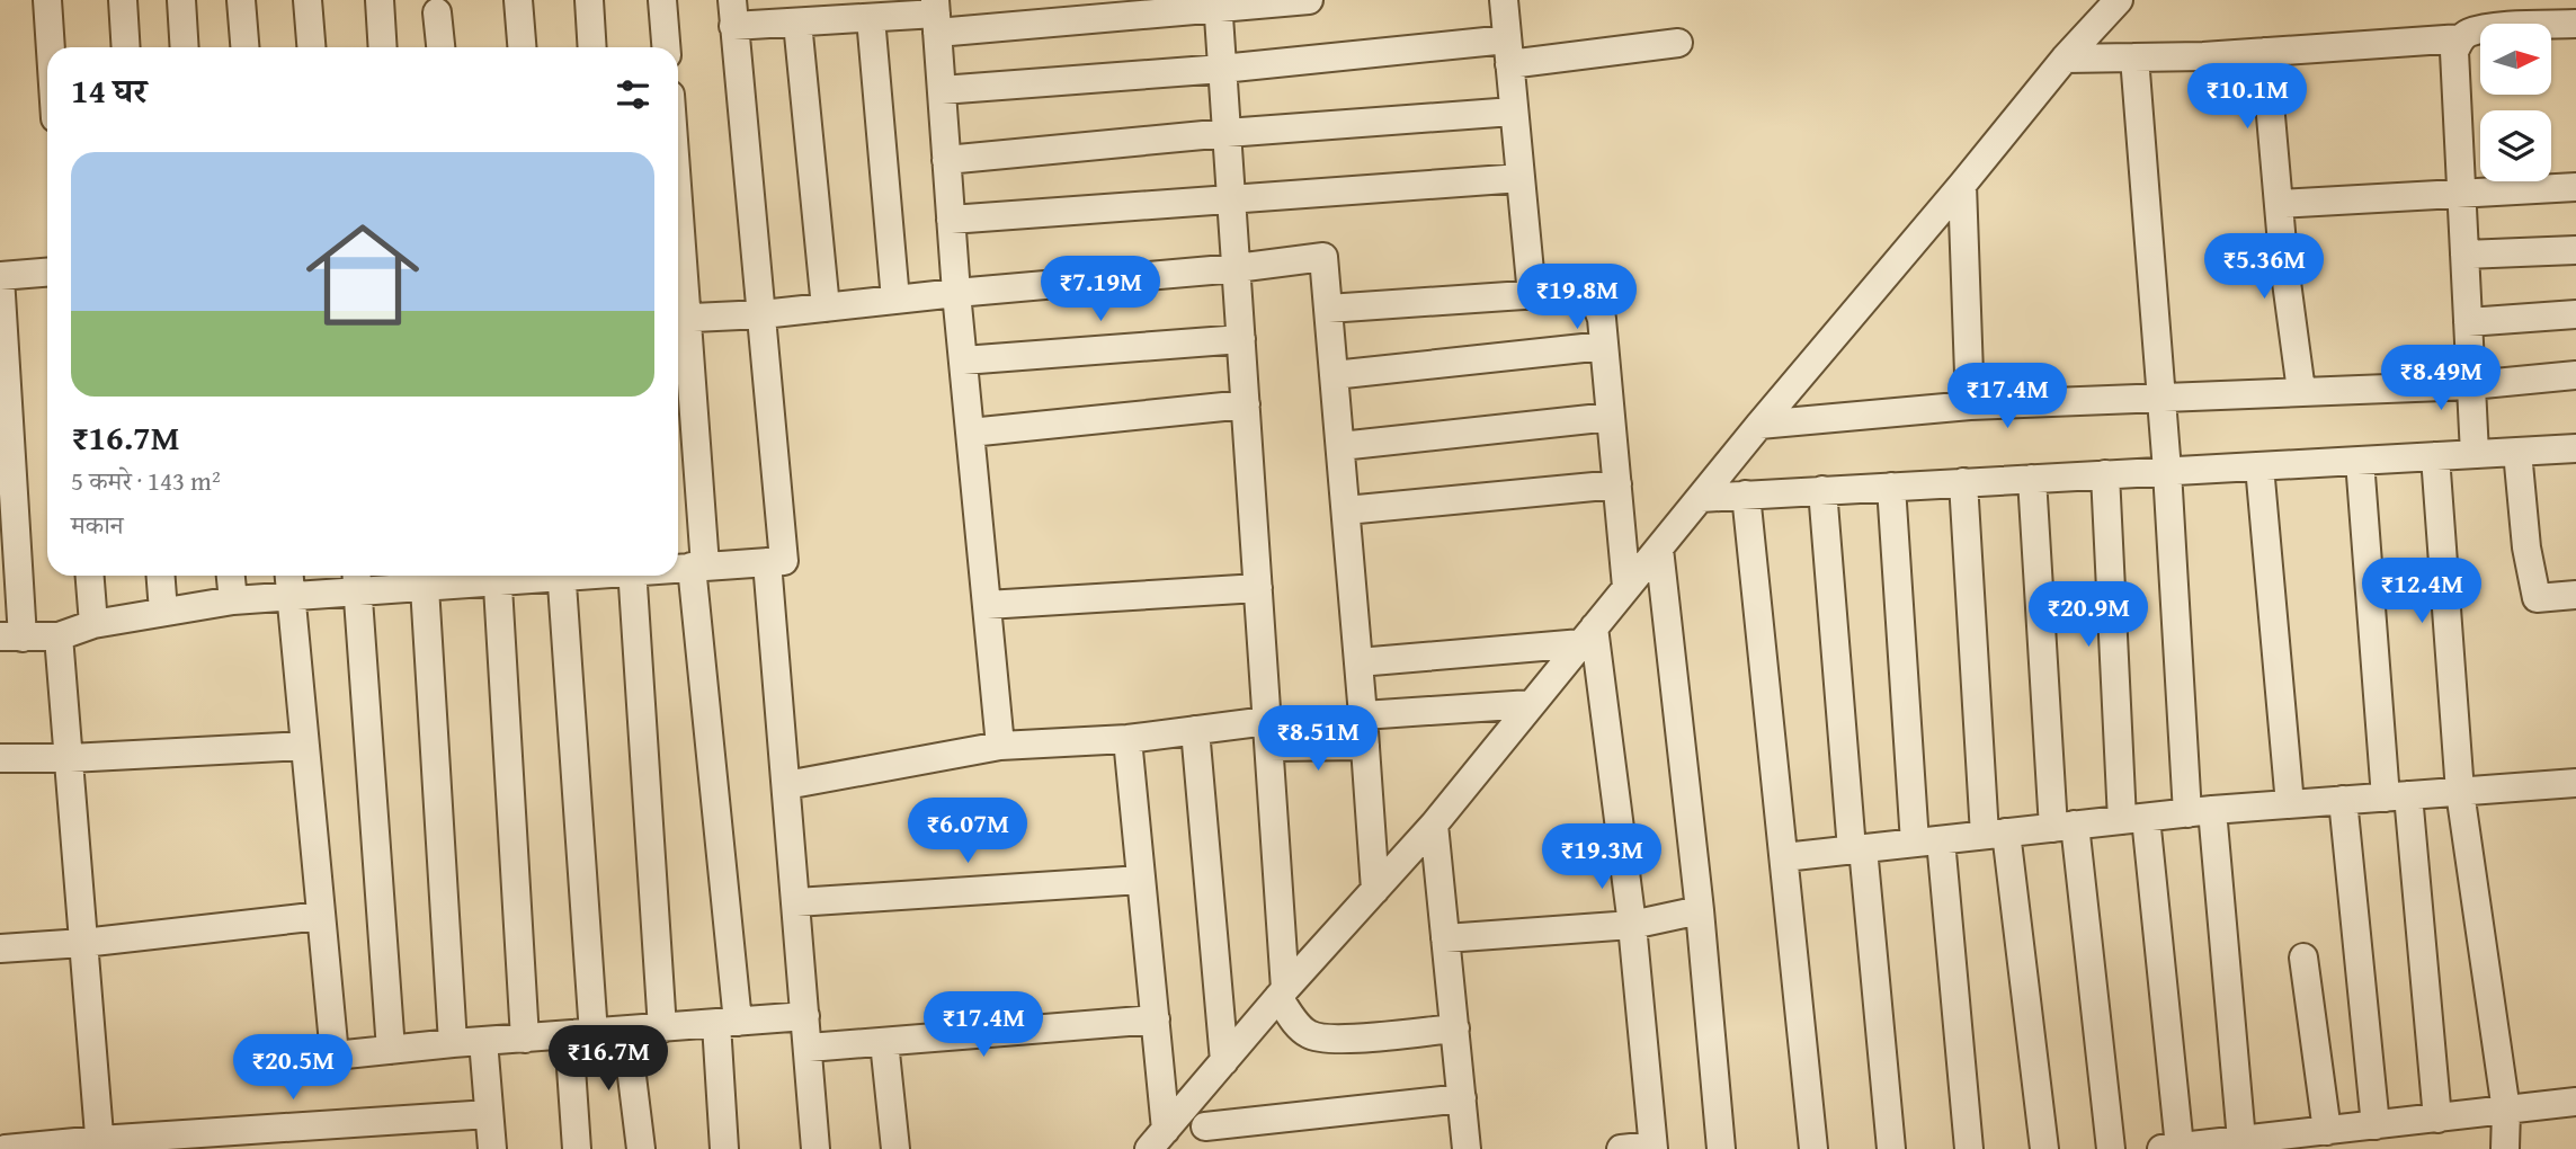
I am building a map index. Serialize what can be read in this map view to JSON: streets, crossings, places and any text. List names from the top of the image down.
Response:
{
  "north": "right",
  "page": {
    "heading": "14 घर",
    "price": [
      "₹10.1M",
      "₹5.36M",
      "₹7.19M",
      "₹19.8M",
      "₹8.49M",
      "₹17.4M",
      "₹12.4M",
      "₹20.9M",
      "₹8.51M",
      "₹6.07M",
      "₹19.3M",
      "₹17.4M",
      "₹16.7M",
      "₹20.5M"
    ],
    "list": [
      {
        "name": "₹16.7M",
        "note": "5 कमरे · 143 m² · मकान"
      }
    ]
  }
}
